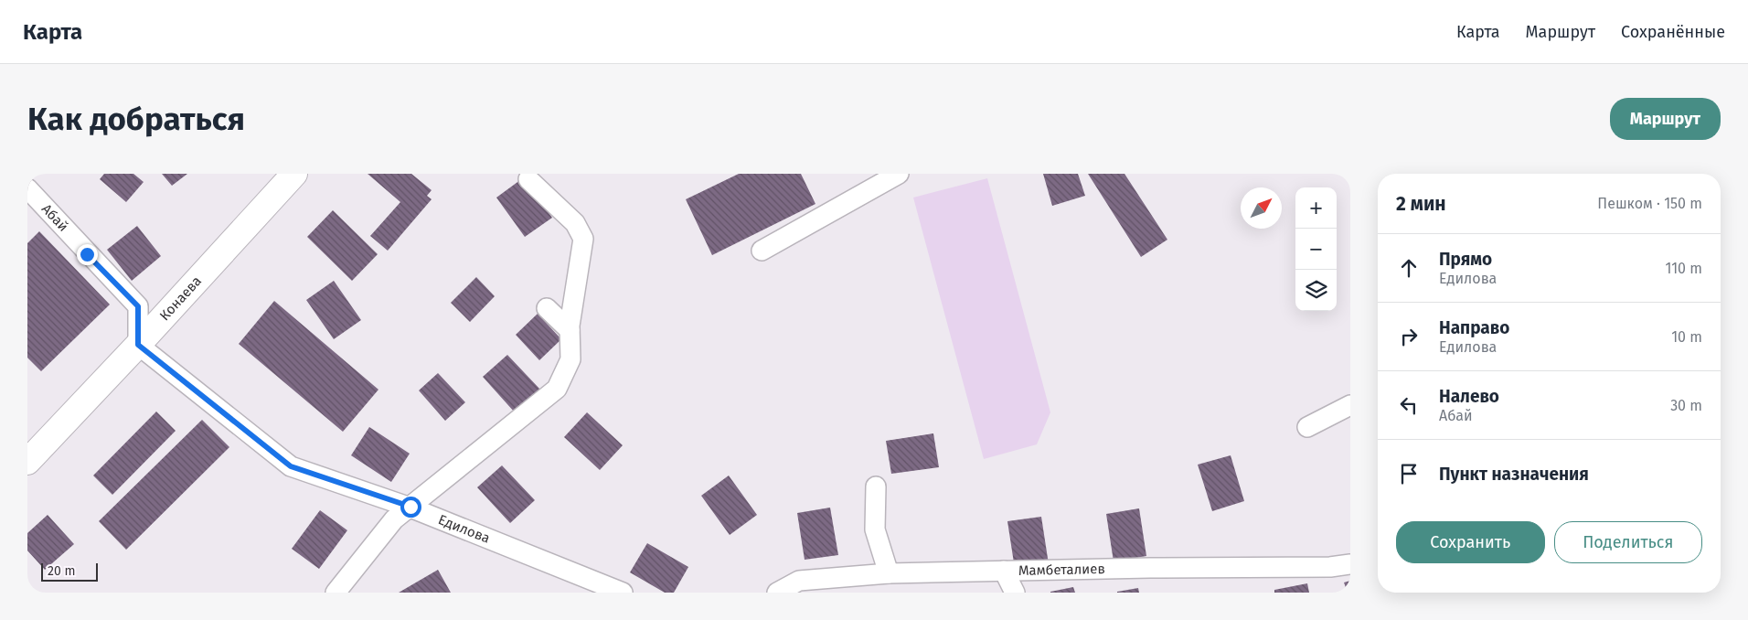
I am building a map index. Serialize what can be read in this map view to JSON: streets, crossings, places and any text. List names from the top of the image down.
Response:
{
  "streets": {
    "main road": ["Конаева"],
    "street": ["Абай", "Едилова", "Мамбеталиев"]
  },
  "crossings": [
    ["Абай", "Конаева"],
    ["Абай", "Едилова"],
    ["Конаева", "Едилова"]
  ],
  "scale_bar": "20 m",
  "north": "top right",
  "page": {
    "header": "Карта",
    "nav": ["Карта", "Маршрут", "Сохранённые"],
    "buttons": [
      "Маршрут",
      ["Сохранить", "Поделиться"]
    ],
    "title": "Как добраться",
    "heading": ["2 мин", "Пешком · 150 m"],
    "map_buttons": ["+", "−"],
    "list": [
      ["Прямо", "Едилова", "110 m"],
      ["Направо", "Едилова", "10 m"],
      ["Налево", "Абай", "30 m"],
      "Пункт назначения"
    ],
    "scale": "20 m"
  }
}
